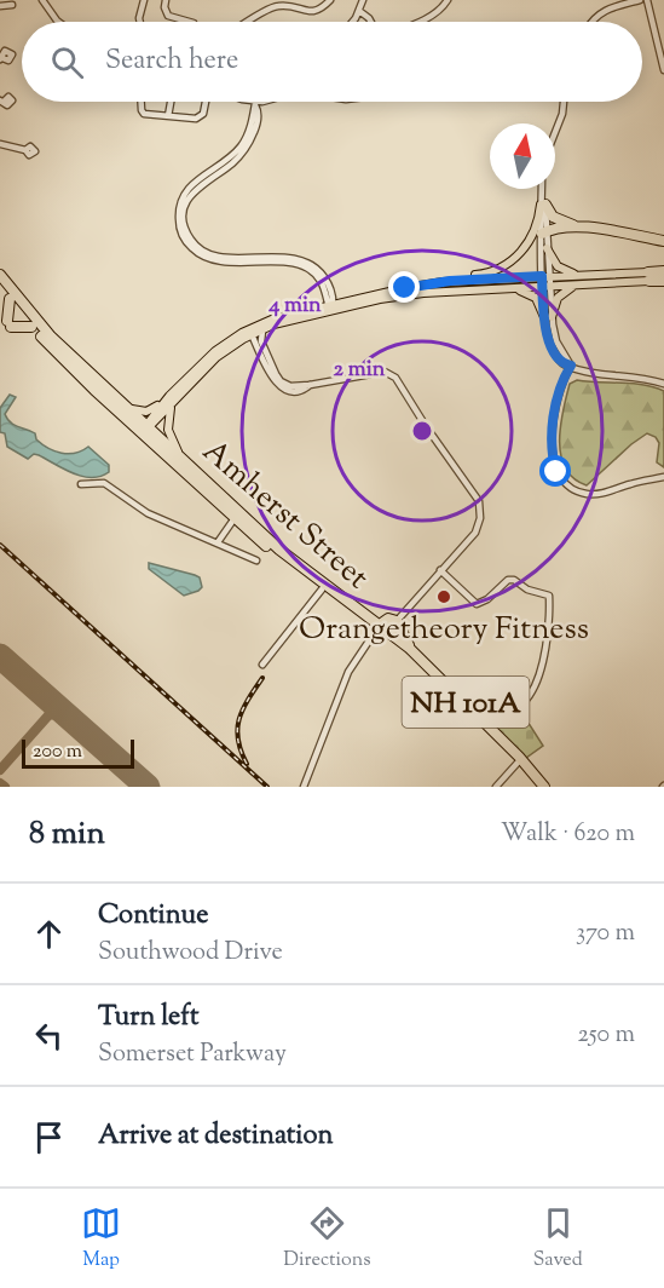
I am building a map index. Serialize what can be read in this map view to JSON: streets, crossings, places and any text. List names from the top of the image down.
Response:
{
  "streets": {
    "highway": ["Amherst Street", "NH 101A"]
  },
  "places": ["Orangetheory Fitness"],
  "scale_bar": "200 m",
  "north": "top",
  "page": {
    "search": "Search here",
    "scale": "200 m",
    "heading": ["8 min", "Walk · 620 m"],
    "list": [
      ["Continue", "Southwood Drive", "370 m"],
      ["Turn left", "Somerset Parkway", "250 m"],
      "Arrive at destination"
    ],
    "nav": ["Map", "Directions", "Saved"]
  },
  "rings": ["4 min", "2 min"]
}
